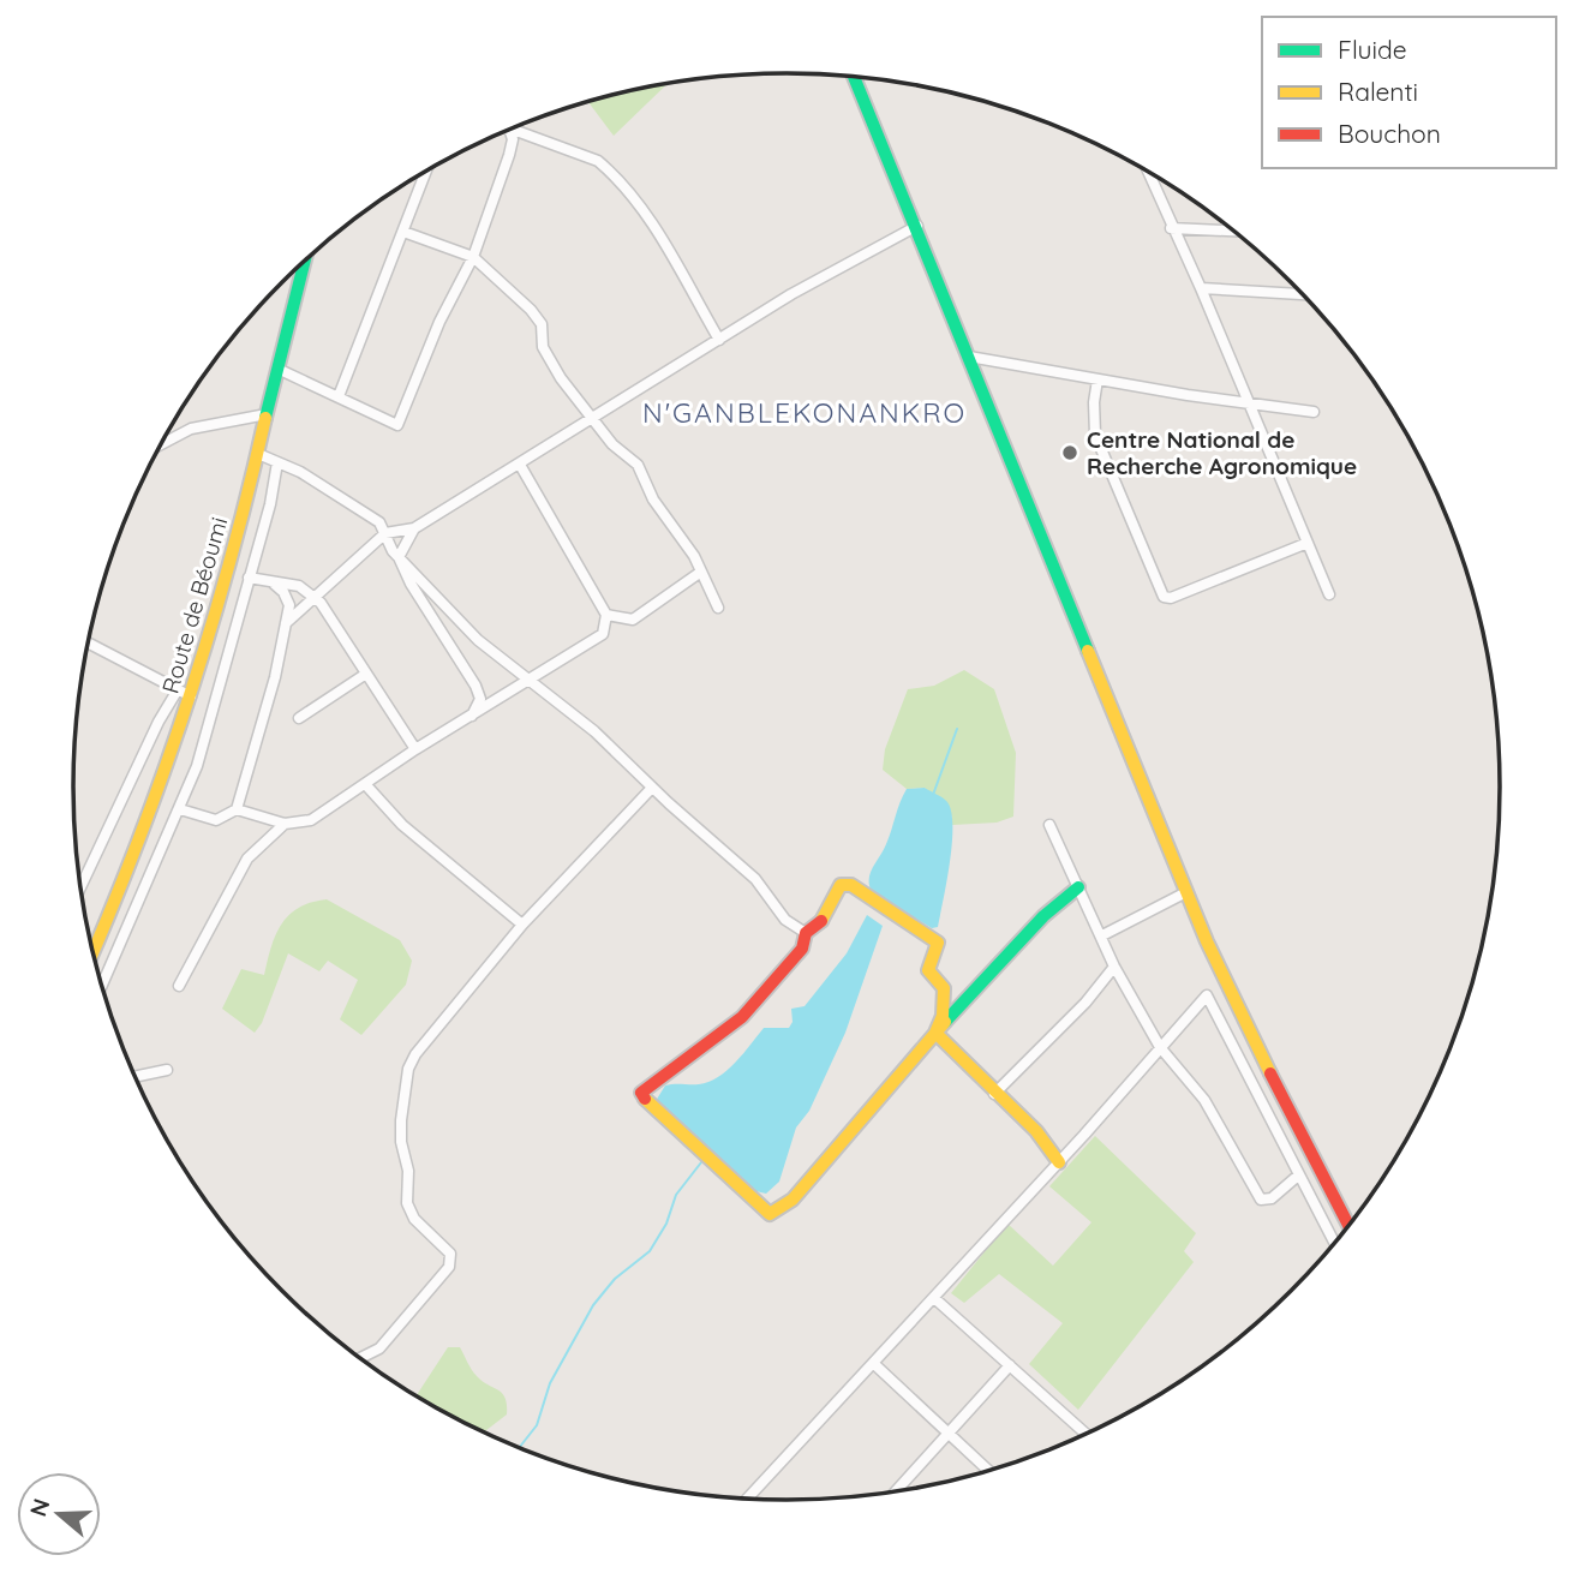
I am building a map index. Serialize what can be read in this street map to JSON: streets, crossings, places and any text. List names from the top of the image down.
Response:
{
  "streets": {
    "main road": ["Route de Béoumi"]
  },
  "districts": ["N'GANBLEKONANKRO"],
  "places": ["Centre National de Recherche Agronomique"],
  "legend": ["Fluide", "Ralenti", "Bouchon"],
  "north": "left"
}
